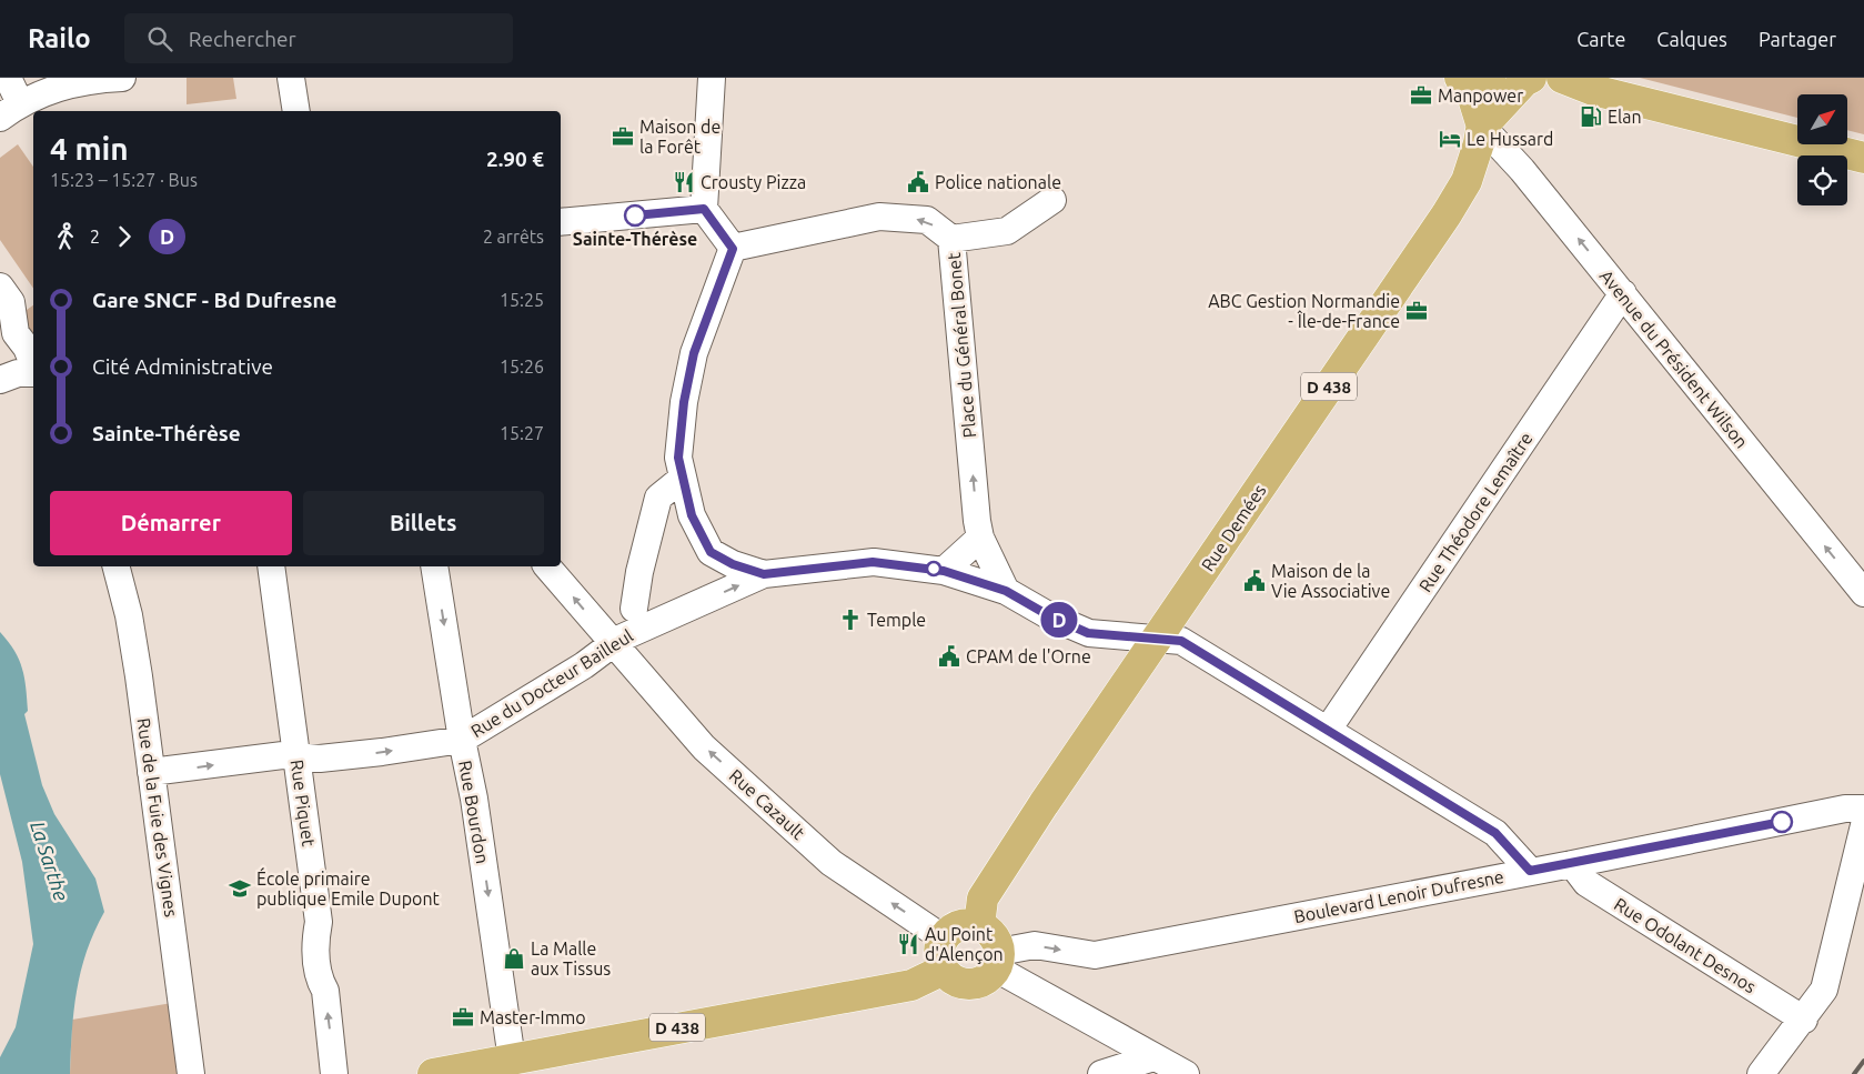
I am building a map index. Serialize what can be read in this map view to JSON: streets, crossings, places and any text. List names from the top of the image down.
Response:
{
  "streets": {
    "main road": ["D 438", "Rue Demées"],
    "street": [
      "Place du Général Bonet",
      "Avenue du Président Wilson",
      "Rue Théodore Lemaître",
      "Rue du Docteur Bailleul",
      "Rue Piquet",
      "Rue Cazault",
      "Rue Bourdon",
      "Rue de la Fuie des Vignes",
      "Boulevard Lenoir Dufresne",
      "Rue Odolant Desnos"
    ]
  },
  "crossings": [
    ["Avenue du Président Wilson", "Rue Théodore Lemaître"],
    ["Avenue du Président Wilson", "Rue Demées"],
    ["D 438", "Rue Demées"],
    ["D 438", "Rue Cazault"],
    ["D 438", "Rue Bourdon"],
    ["D 438", "Boulevard Lenoir Dufresne"],
    ["Rue Demées", "Rue Cazault"],
    ["Rue Demées", "Boulevard Lenoir Dufresne"],
    ["Rue du Docteur Bailleul", "Rue Cazault"],
    ["Rue du Docteur Bailleul", "Rue Bourdon"],
    ["Rue Cazault", "Boulevard Lenoir Dufresne"],
    ["Boulevard Lenoir Dufresne", "Rue Odolant Desnos"]
  ],
  "one_way": [
    "Avenue du Président Wilson",
    "Rue Piquet",
    "Rue Cazault",
    "Rue Bourdon",
    "Boulevard Lenoir Dufresne"
  ],
  "water": ["La Sarthe"],
  "places": {
    "office": [
      "Manpower",
      "Maison de la Forêt",
      "ABC Gestion Normandie - Île-de-France",
      "Master-Immo"
    ],
    "fuel station": ["Elan"],
    "hotel": ["Le Hussard"],
    "restaurant": ["Crousty Pizza", "Au Point d'Alençon"],
    "public building": ["Police nationale", "Maison de la Vie Associative", "CPAM de l'Orne"],
    "other": ["Sainte-Thérèse"],
    "church": ["Temple"],
    "school or university": ["École primaire publique Emile Dupont"],
    "shop": ["La Malle aux Tissus"]
  },
  "lines": ["bus line D"],
  "north": "top right",
  "page": {
    "header": "Railo",
    "search": "Rechercher",
    "nav": ["Carte", "Calques", "Partager"],
    "on_map": "D",
    "heading": ["4 min", "15:23 – 15:27 · Bus", "2.90 €"],
    "legs": ["2", "D", "2 arrêts"],
    "list": [
      {
        "name": "Gare SNCF - Bd Dufresne",
        "value": "15:25"
      },
      {
        "name": "Cité Administrative",
        "value": "15:26"
      },
      {
        "name": "Sainte-Thérèse",
        "value": "15:27"
      }
    ],
    "buttons": ["Démarrer", "Billets"]
  }
}
